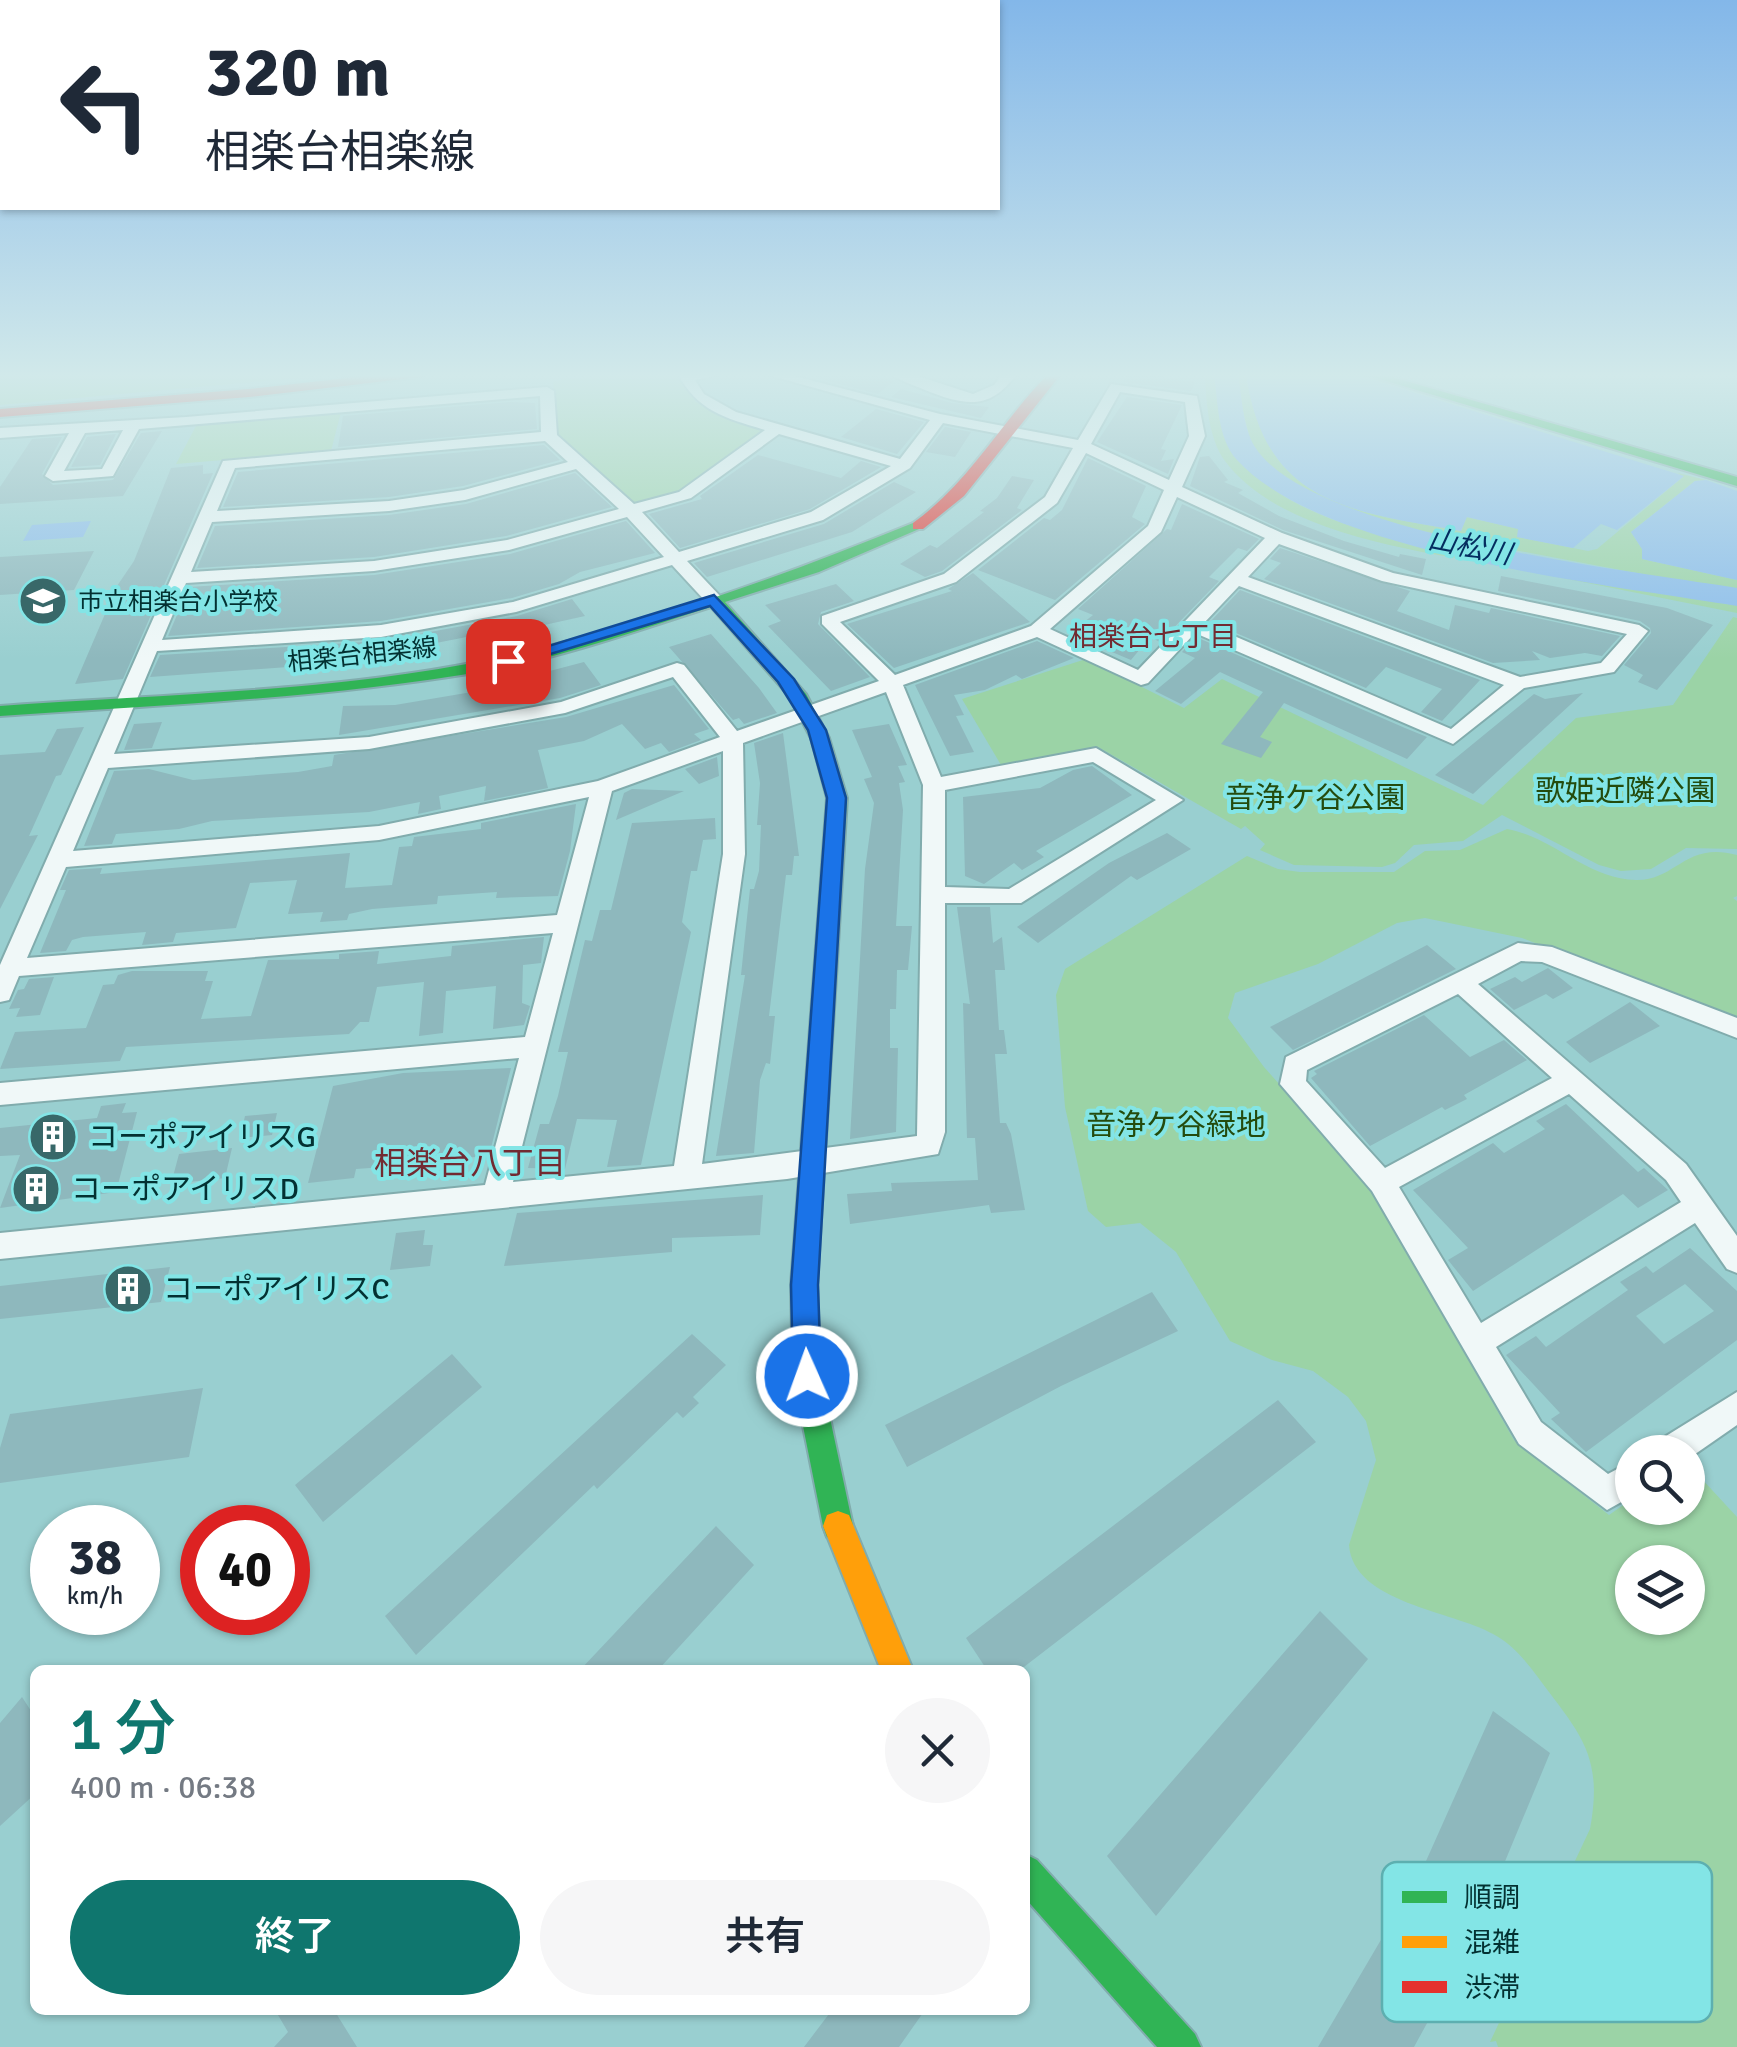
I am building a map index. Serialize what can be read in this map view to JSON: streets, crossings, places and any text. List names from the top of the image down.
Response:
{
  "streets": {
    "main road": ["相楽台相楽線"]
  },
  "districts": ["相楽台七丁目", "相楽台八丁目"],
  "water": ["山松川"],
  "parks": ["歌姫近隣公園", "音浄ケ谷公園", "音浄ケ谷緑地"],
  "places": {
    "school or university": ["市立相楽台小学校"],
    "building": ["コーポアイリスG", "コーポアイリスD", "コーポアイリスC"]
  },
  "legend": ["順調", "混雑", "渋滞"],
  "page": {
    "turn": ["320 m", "相楽台相楽線"],
    "speed": "38 km/h",
    "limit": "40",
    "heading": ["1 分", "400 m · 06:38"],
    "buttons": ["終了", "共有"]
  }
}
